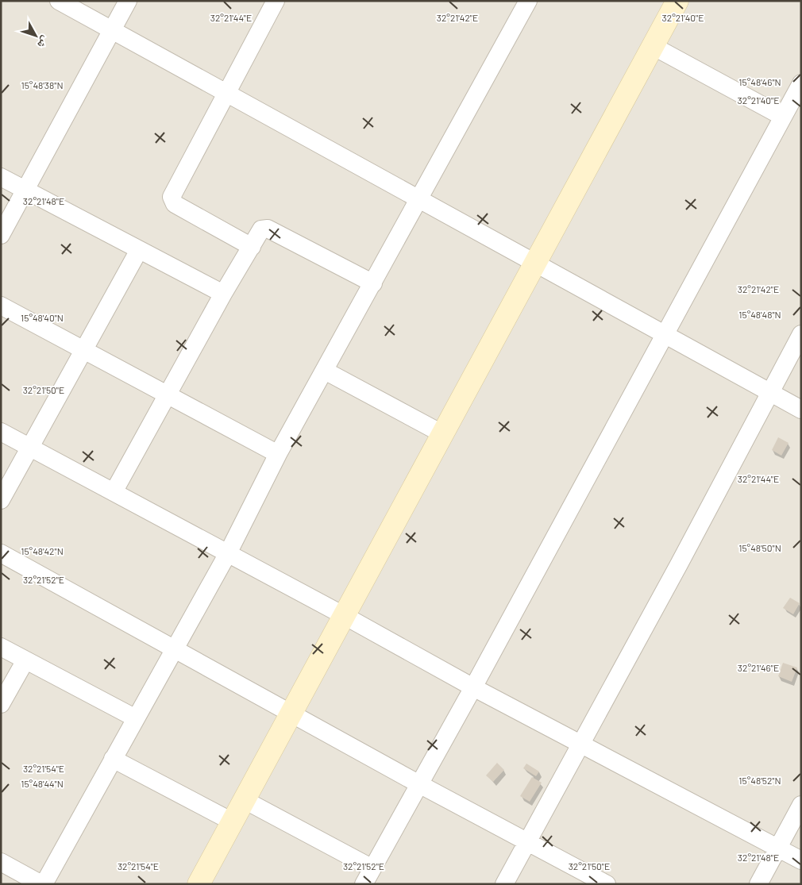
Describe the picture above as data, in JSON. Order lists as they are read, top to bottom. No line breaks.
{"north":"bottom right","coordinates":["32°21'44\"E","32°21'40\"E","32°21'42\"E","15°48'46\"N","15°48'38\"N","32°21'48\"E","15°48'48\"N","15°48'40\"N","32°21'50\"E","15°48'50\"N","15°48'42\"N","32°21'52\"E","32°21'46\"E","32°21'54\"E","15°48'52\"N","15°48'44\"N"]}
